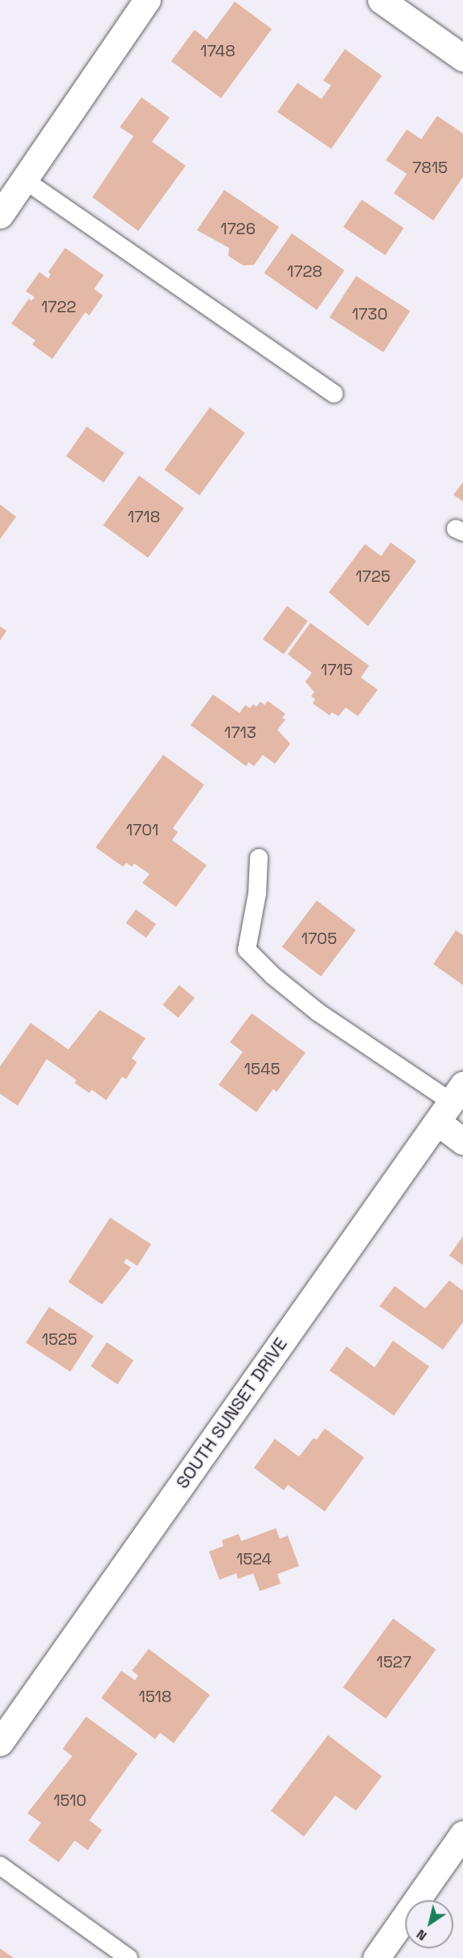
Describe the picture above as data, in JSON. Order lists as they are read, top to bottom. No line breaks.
{"streets":{"street":["SOUTH SUNSET DRIVE"]},"house_numbers":["1748","7815","1726","1728","1722","1730","1718","1725","1715","1713","1701","1705","1545","1525","1524","1527","1518","1510"],"north":"bottom left"}
